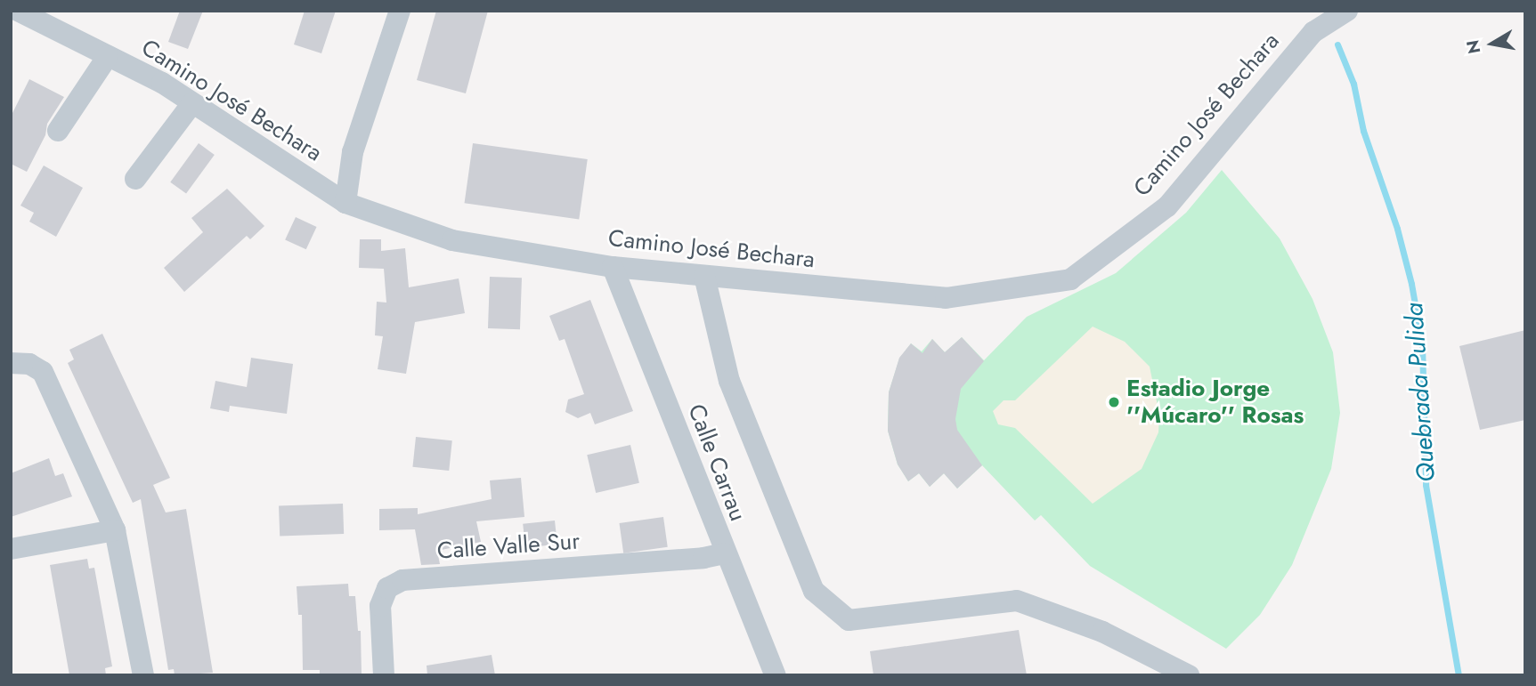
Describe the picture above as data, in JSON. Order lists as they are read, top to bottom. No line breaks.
{"streets":{"street":["Camino José Bechara","Calle Carrau","Calle Valle Sur"]},"crossings":[["Camino José Bechara","Calle Carrau"],["Calle Carrau","Calle Valle Sur"]],"water":["Quebrada Pulida"],"places":["Estadio Jorge ''Múcaro'' Rosas"],"north":"left"}
